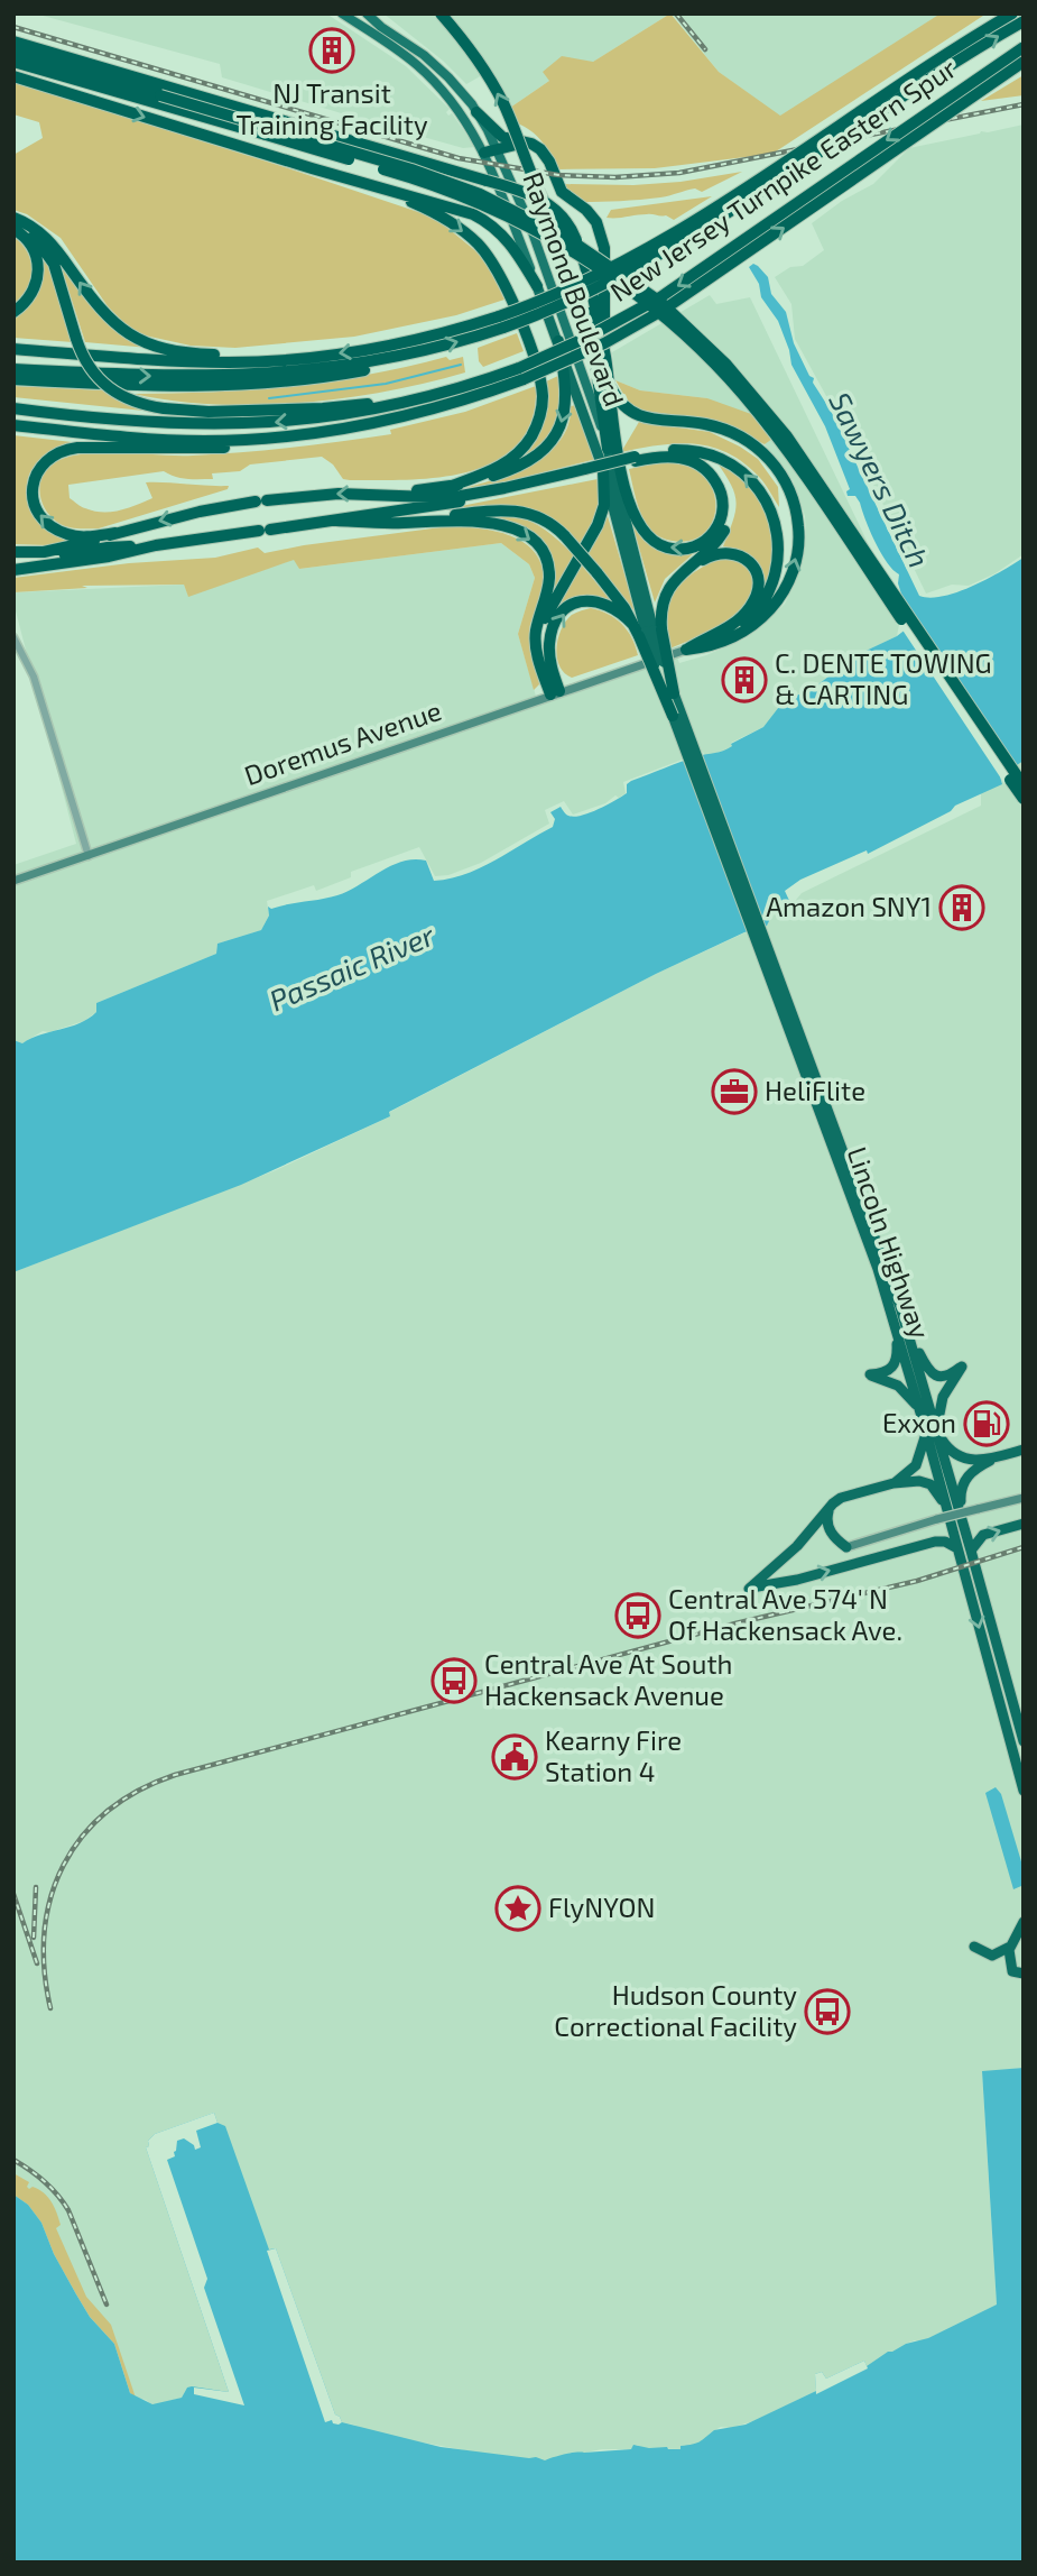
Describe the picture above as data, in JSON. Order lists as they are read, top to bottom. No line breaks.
{"streets":{"highway":["New Jersey Turnpike Eastern Spur","Raymond Boulevard","Lincoln Highway"],"main road":["Doremus Avenue"]},"water":["Sawyers Ditch","Passaic River"],"places":{"building":["NJ Transit Training Facility","C. DENTE TOWING & CARTING","Amazon SNY1"],"office":["HeliFlite"],"fuel station":["Exxon"],"bus stop":["Central Ave 574' N Of Hackensack Ave.","Central Ave At South Hackensack Avenue","Hudson County Correctional Facility"],"public building":["Kearny Fire Station 4"],"place":["FlyNYON"]}}
